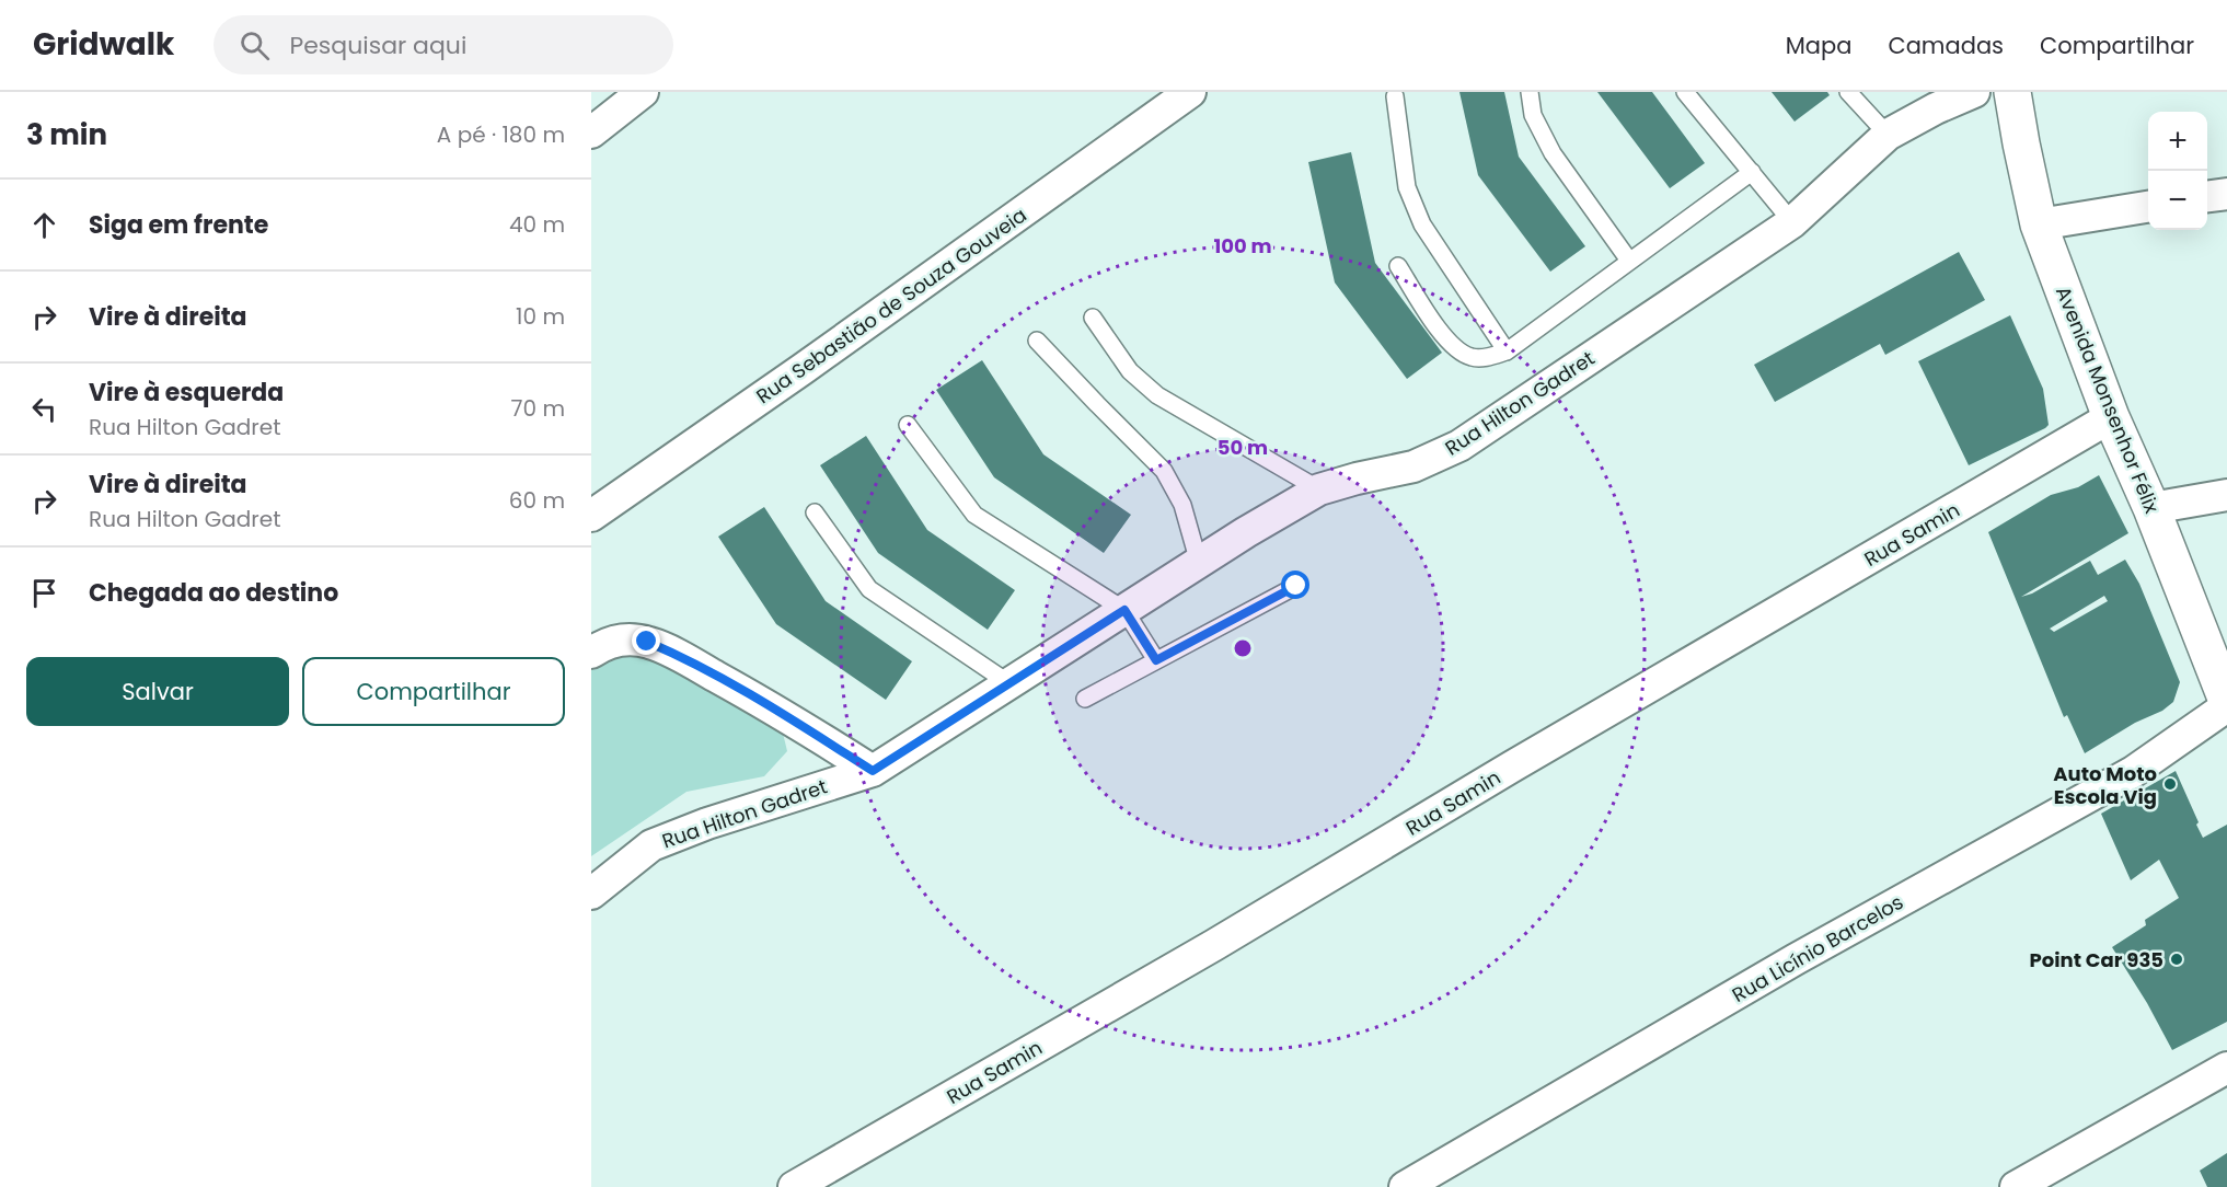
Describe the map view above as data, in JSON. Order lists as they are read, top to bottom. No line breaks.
{"streets":{"main road":["Avenida Monsenhor Félix"],"street":["Rua Sebastião de Souza Gouveia","Rua Hilton Gadret","Rua Samin","Rua Licínio Barcelos"]},"crossings":[["Avenida Monsenhor Félix","Rua Samin"],["Avenida Monsenhor Félix","Rua Licínio Barcelos"]],"places":["Auto Moto Escola Vig","Point Car 935"],"page":{"header":"Gridwalk","search":"Pesquisar aqui","nav":["Mapa","Camadas","Compartilhar"],"heading":["3 min","A pé · 180 m"],"map_buttons":["+","−"],"list":[["Siga em frente","40 m"],["Vire à direita","10 m"],["Vire à esquerda","Rua Hilton Gadret","70 m"],["Vire à direita","Rua Hilton Gadret","60 m"],"Chegada ao destino"],"buttons":["Salvar","Compartilhar"]},"rings":["100 m","50 m"]}
